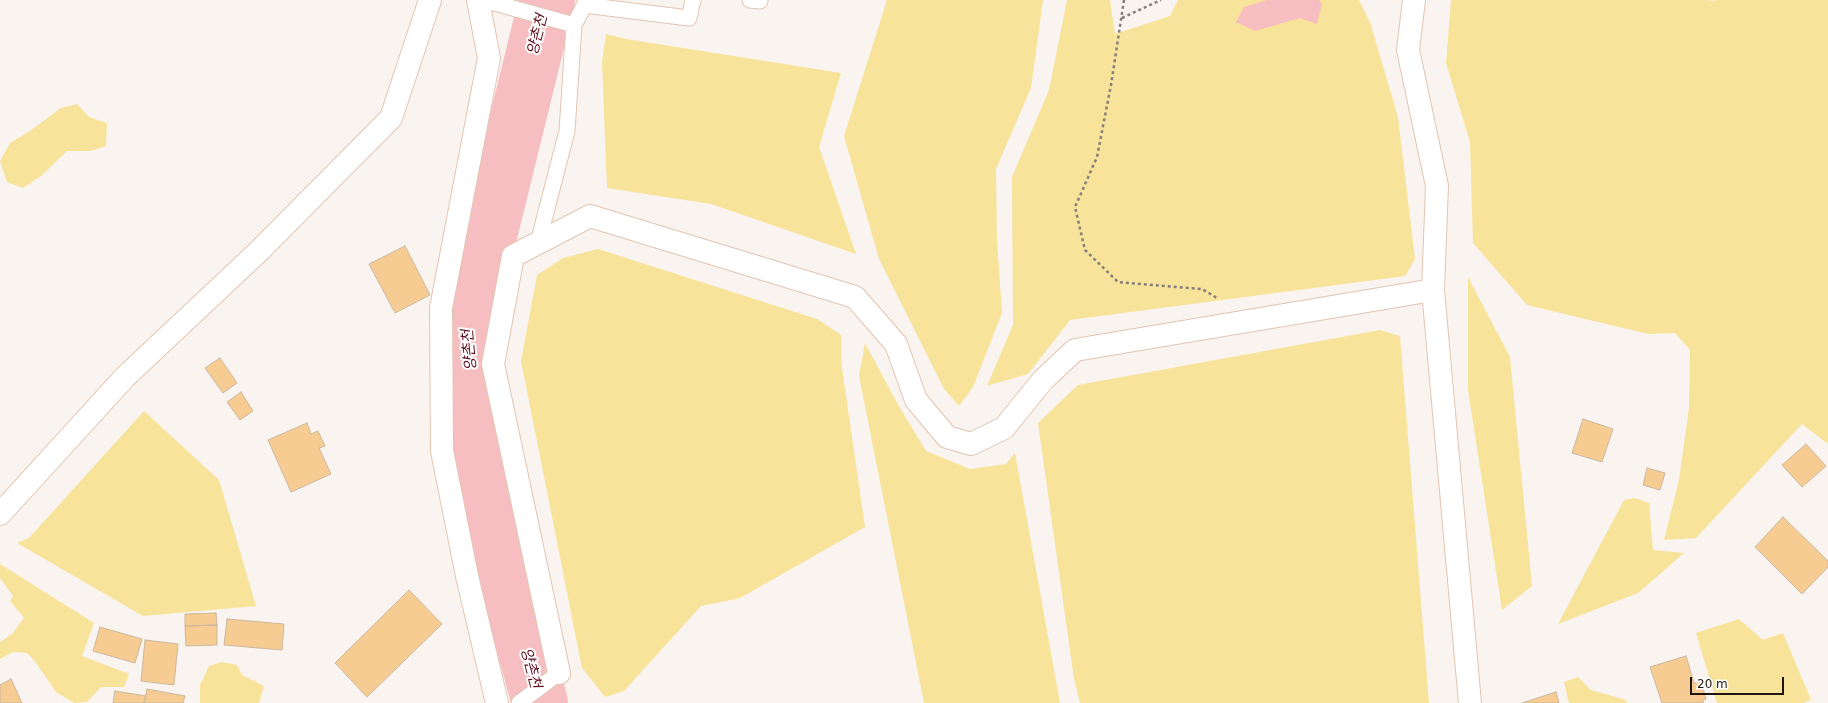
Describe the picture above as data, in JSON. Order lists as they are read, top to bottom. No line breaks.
{"water":["양촌천"],"scale_bar":"20 m"}
